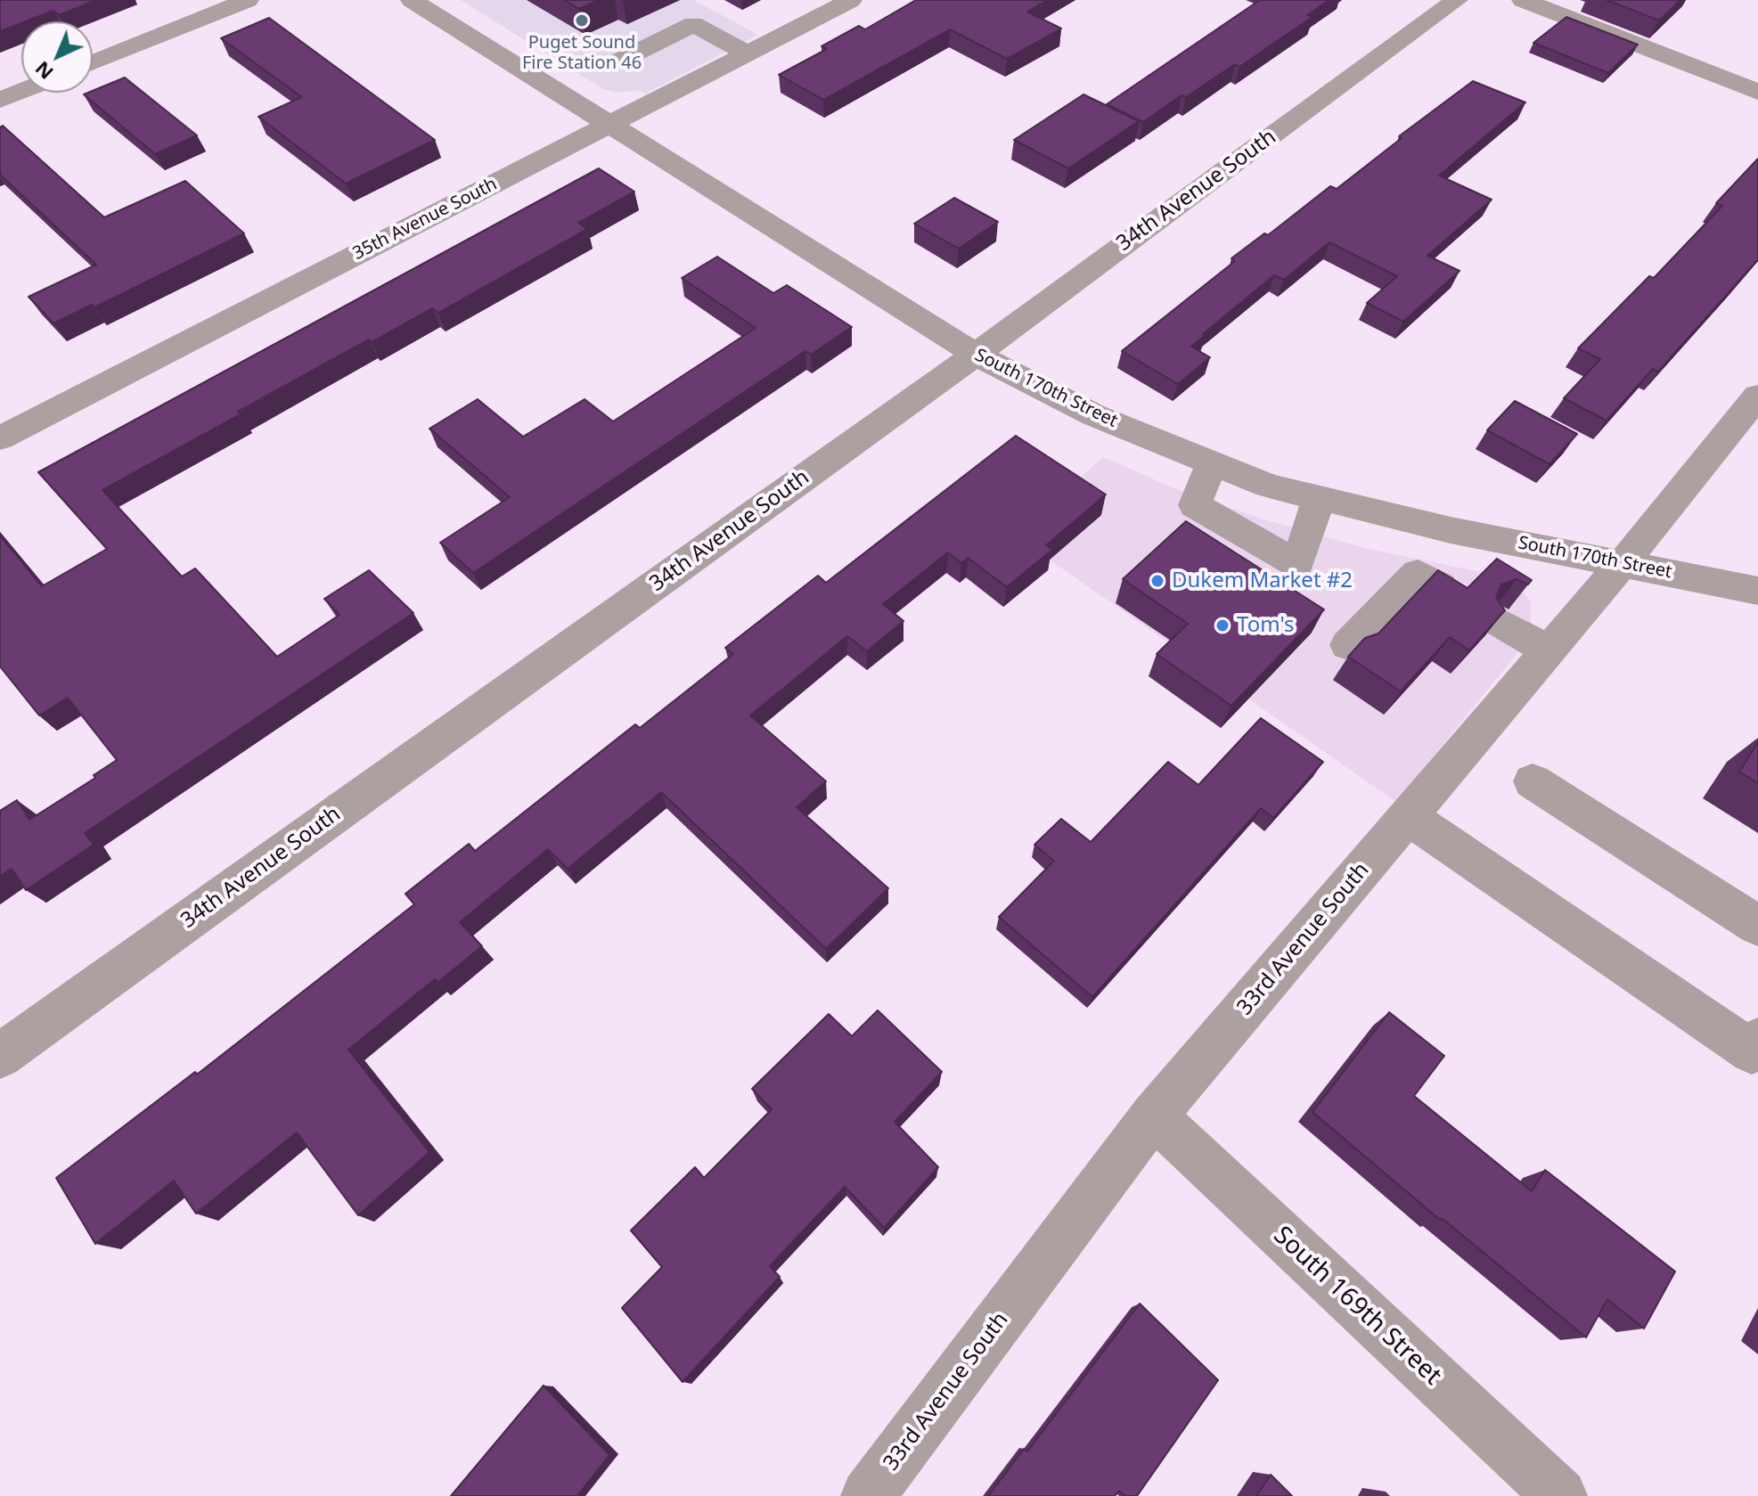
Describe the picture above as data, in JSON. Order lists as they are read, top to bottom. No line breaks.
{"streets":{"street":["34th Avenue South","35th Avenue South","South 170th Street","33rd Avenue South","South 169th Street"]},"crossings":[["34th Avenue South","South 170th Street"],["35th Avenue South","South 170th Street"],["South 170th Street","33rd Avenue South"],["33rd Avenue South","South 169th Street"]],"places":["Puget Sound Fire Station 46","Dukem Market #2","Tom's"],"north":"bottom left"}
